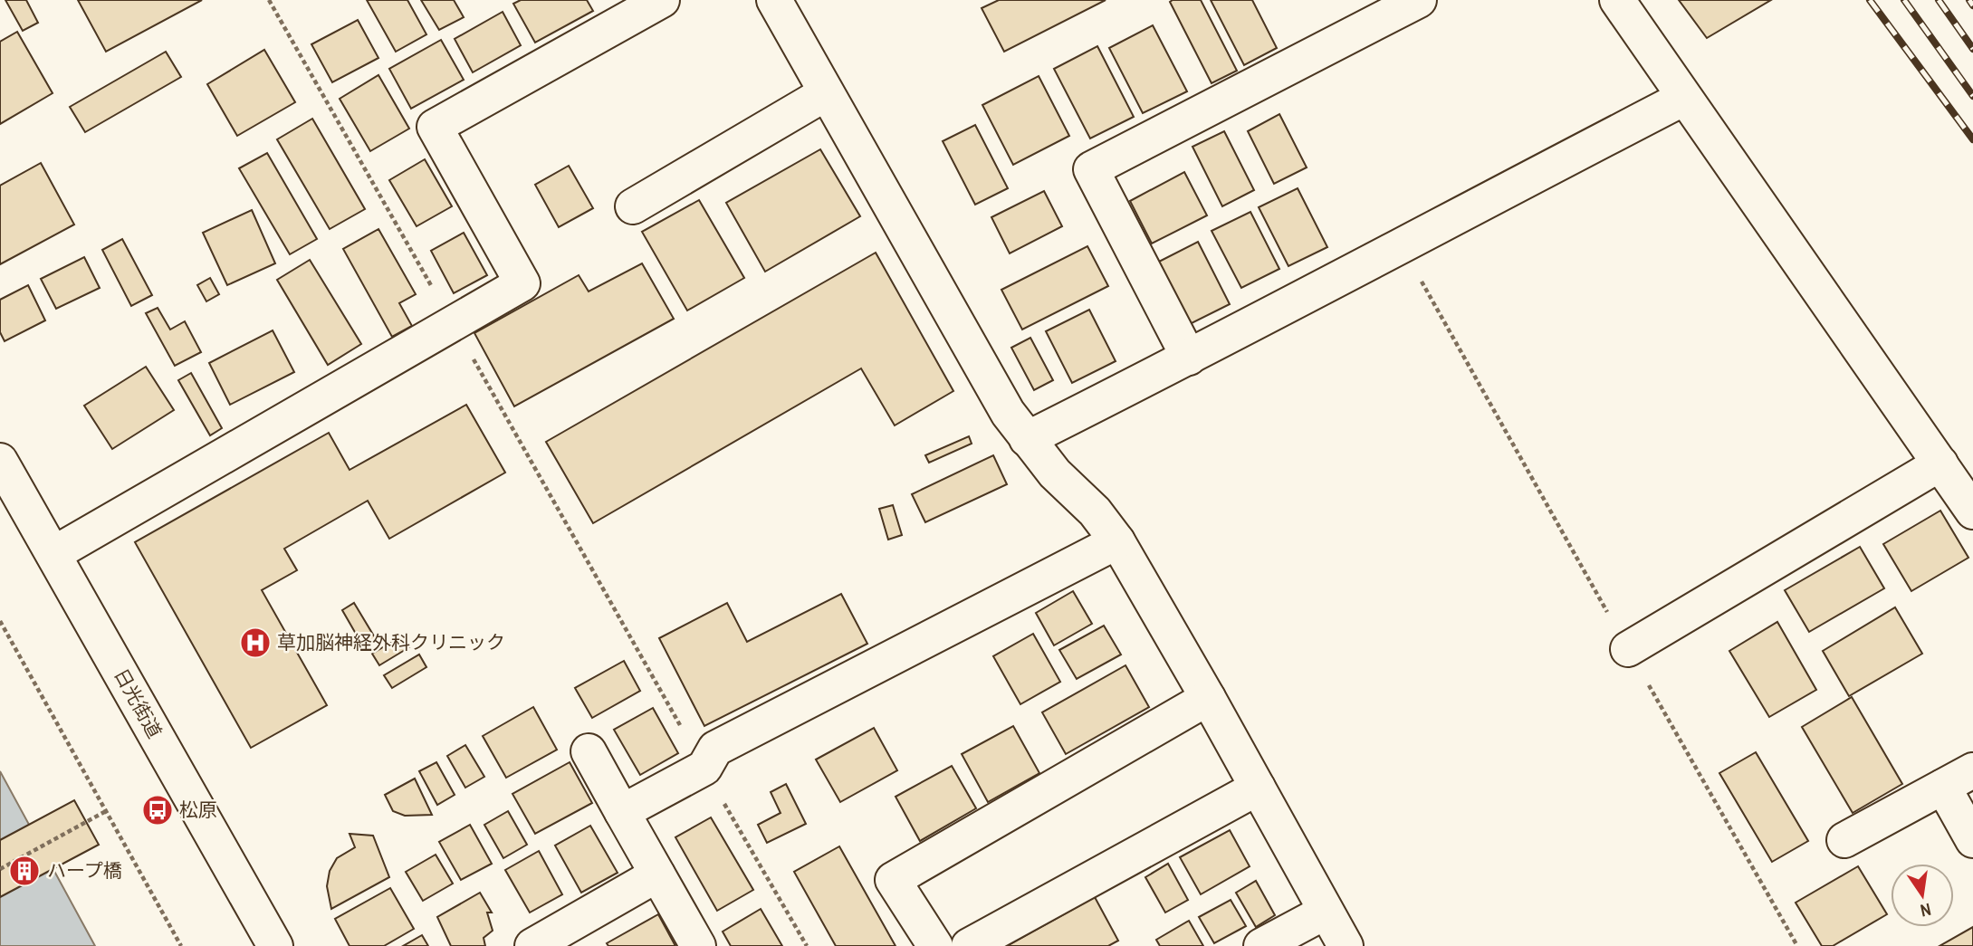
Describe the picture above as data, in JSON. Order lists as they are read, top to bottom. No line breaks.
{"streets":{"street":["日光街道"]},"places":{"hospital":["草加脳神経外科クリニック"],"bus stop":["松原"],"building":["ハープ橋"]},"north":"bottom"}
